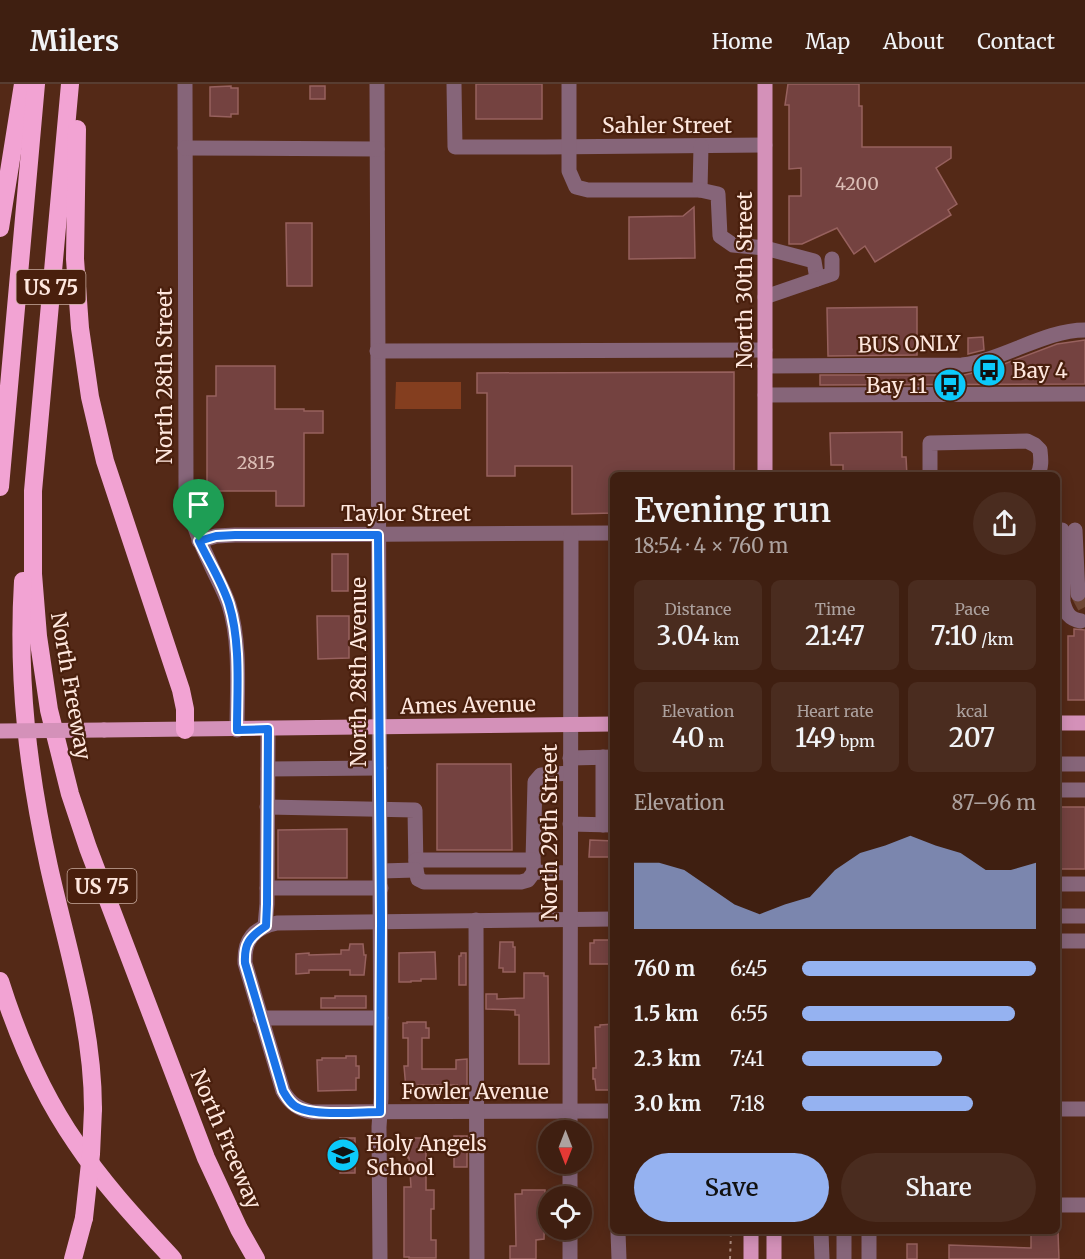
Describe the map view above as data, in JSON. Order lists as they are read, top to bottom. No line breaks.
{"streets":{"highway":["US 75","North Freeway"],"main road":["North 30th Street","Ames Avenue"],"street":["Sahler Street","BUS ONLY","North 28th Street","Taylor Street","North 28th Avenue","North 29th Street","Fowler Avenue"]},"crossings":[["Sahler Street","North 30th Street"],["North 30th Street","BUS ONLY"],["North 28th Street","Taylor Street"],["North 28th Street","Ames Avenue"],["Taylor Street","North 28th Avenue"],["Taylor Street","North 29th Street"],["North 28th Avenue","Ames Avenue"],["North 28th Avenue","Fowler Avenue"],["Ames Avenue","North 29th Street"],["North 29th Street","Fowler Avenue"]],"places":{"bus stop":["Bay 4","Bay 11"],"school or university":["Holy Angels School"]},"house_numbers":["4200","2815"],"north":"bottom","page":{"header":"Milers","nav":["Home","Map","About","Contact"],"heading":["Evening run","18:54 · 4 × 760 m"],"stats":[["Distance","3.04 km"],["Time","21:47"],["Pace","7:10 /km"],["Elevation","40 m"],["Heart rate","149 bpm"],["kcal","207"]],"chart":["Elevation","87–96 m"],"list":[{"name":"760 m","note":"6:45"},{"name":"1.5 km","note":"6:55"},{"name":"2.3 km","note":"7:41"},{"name":"3.0 km","note":"7:18"}],"buttons":["Save","Share"]}}
